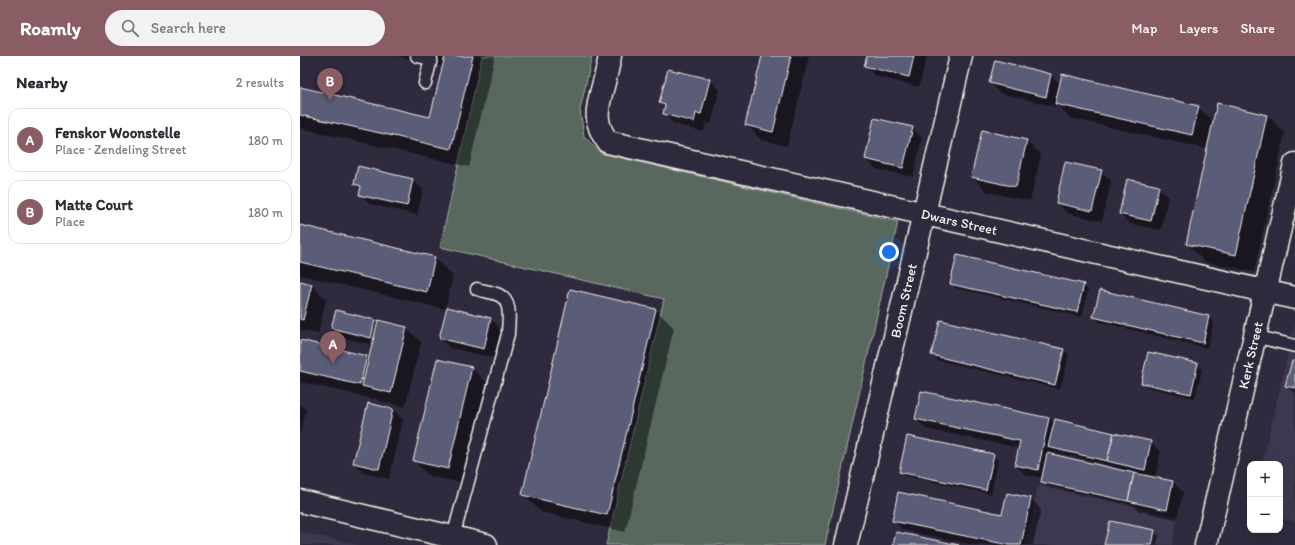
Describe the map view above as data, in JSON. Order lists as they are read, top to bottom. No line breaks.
{"streets":{"street":["Dwars Street","Boom Street","Kerk Street"]},"crossings":[["Dwars Street","Boom Street"],["Dwars Street","Kerk Street"]],"page":{"header":"Roamly","search":"Search here","nav":["Map","Layers","Share"],"heading":["Nearby","2 results"],"pins":["B","A"],"list":[{"mark":"A","name":"Fenskor Woonstelle","note":"Place · Zendeling Street","value":"180 m"},{"mark":"B","name":"Matte Court","note":"Place","value":"180 m"}],"map_buttons":["+","−"]}}
